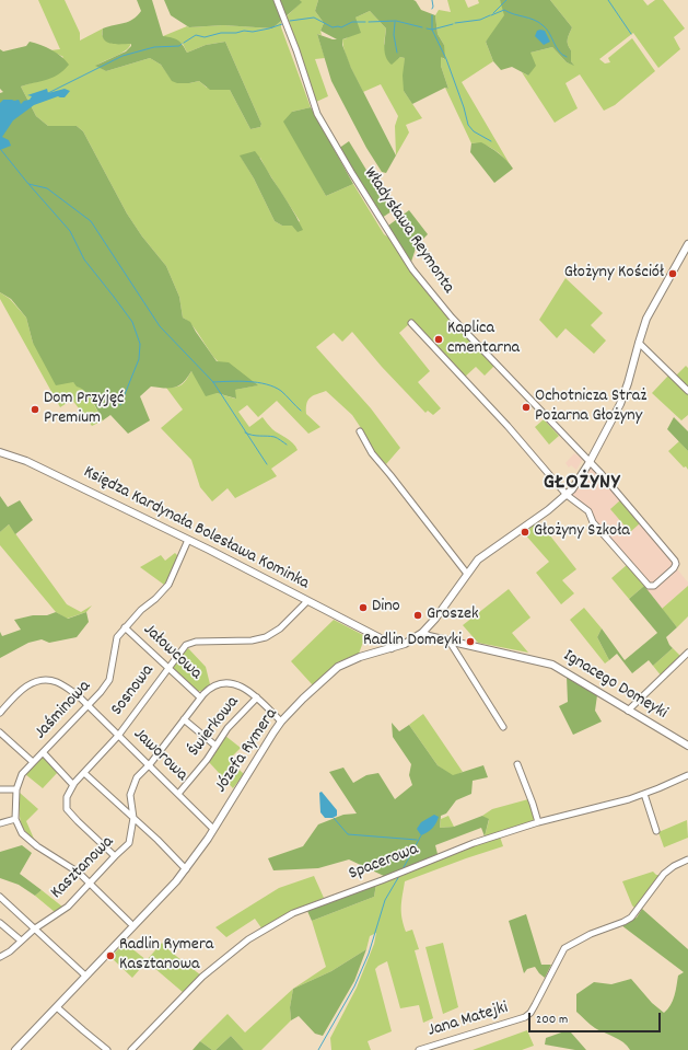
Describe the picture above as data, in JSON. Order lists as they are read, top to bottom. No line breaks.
{"streets":{"street":["Władysława Reymonta","Księdza Kardynała Bolesława Kominka","Jałowcowa","Ignacego Domeyki","Sosnowa","Jaśminowa","Świerkowa","Józefa Rymera","Jaworowa","Spacerowa","Kasztanowa","Jana Matejki"]},"crossings":[["Władysława Reymonta","Józefa Rymera"],["Księdza Kardynała Bolesława Kominka","Sosnowa"],["Księdza Kardynała Bolesława Kominka","Jaśminowa"],["Księdza Kardynała Bolesława Kominka","Józefa Rymera"],["Jałowcowa","Sosnowa"],["Jałowcowa","Jaśminowa"],["Jałowcowa","Kasztanowa"],["Ignacego Domeyki","Józefa Rymera"],["Sosnowa","Jaworowa"],["Sosnowa","Kasztanowa"],["Jaśminowa","Jaworowa"],["Świerkowa","Jaworowa"],["Świerkowa","Kasztanowa"],["Józefa Rymera","Jaworowa"],["Józefa Rymera","Kasztanowa"],["Jaworowa","Kasztanowa"]],"districts":["GŁOŻYNY"],"places":["Głożyny Kościół","Kaplica cmentarna","Ochotnicza Straż Pożarna Głożyny","Dom Przyjęć Premium","Głożyny Szkoła","Dino","Groszek","Radlin Domeyki","Radlin Rymera Kasztanowa"],"scale_bar":"200 m"}
